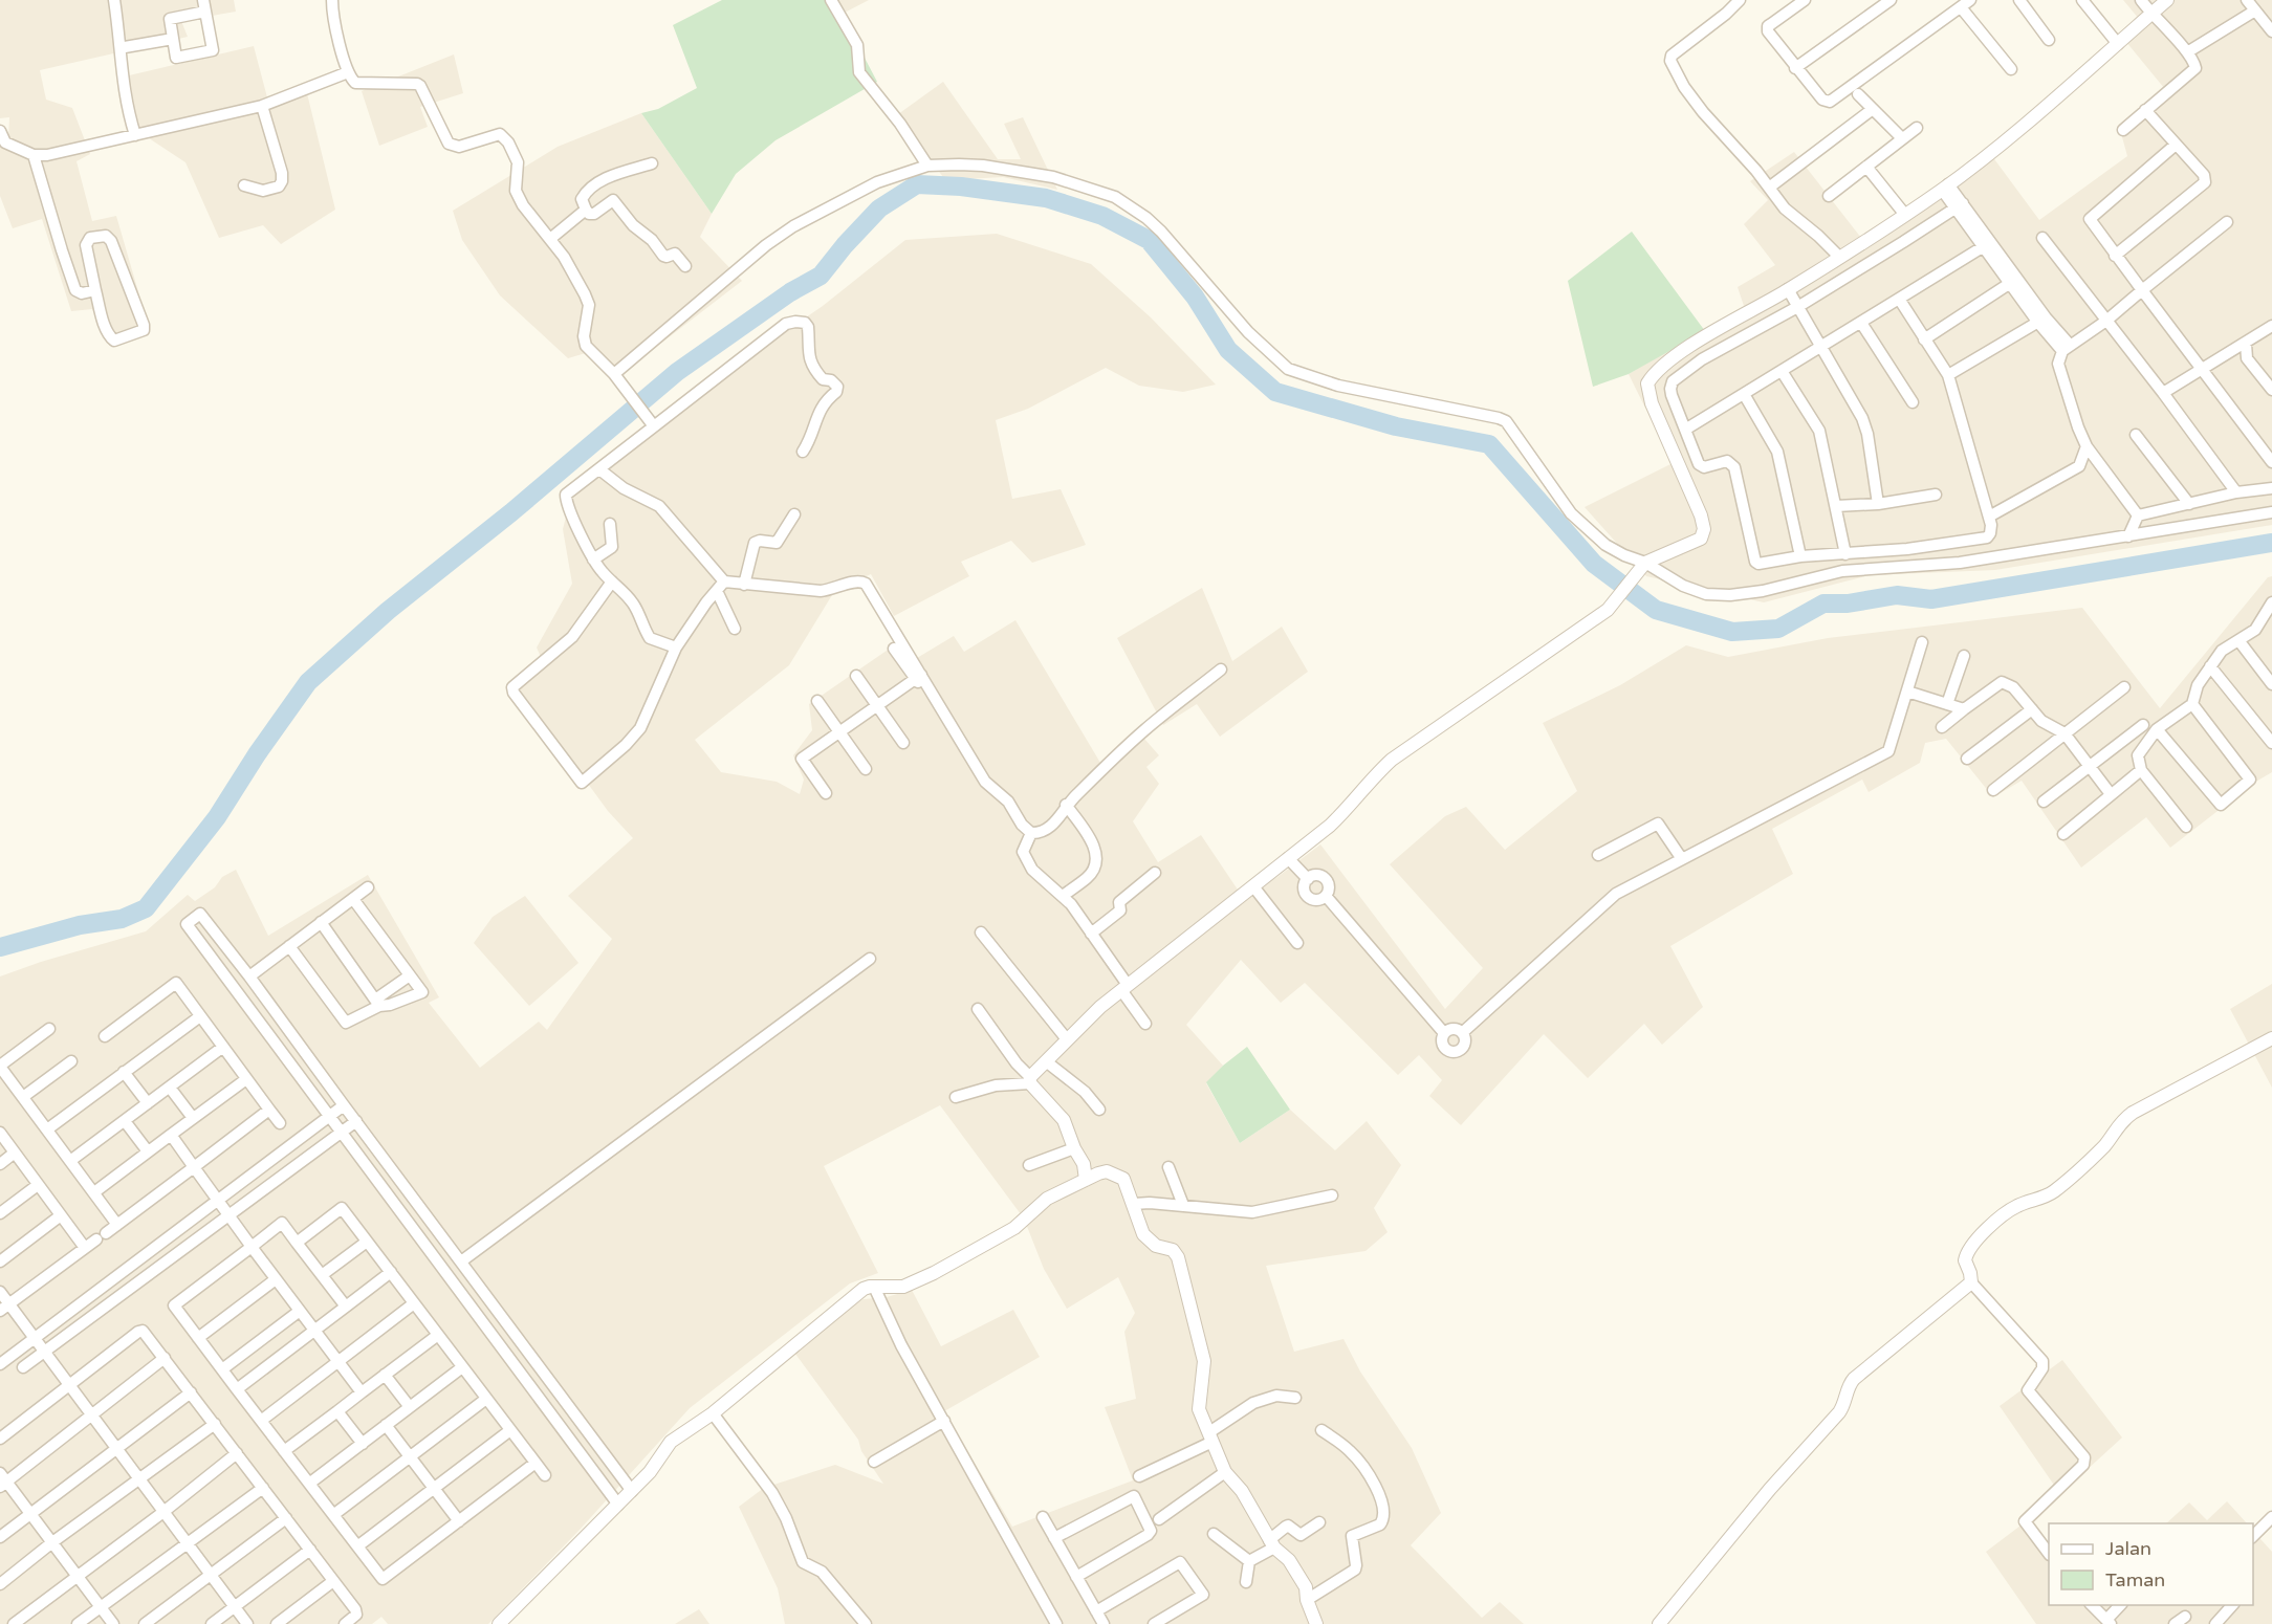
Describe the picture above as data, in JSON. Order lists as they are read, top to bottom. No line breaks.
{"legend":["Jalan","Taman"]}
